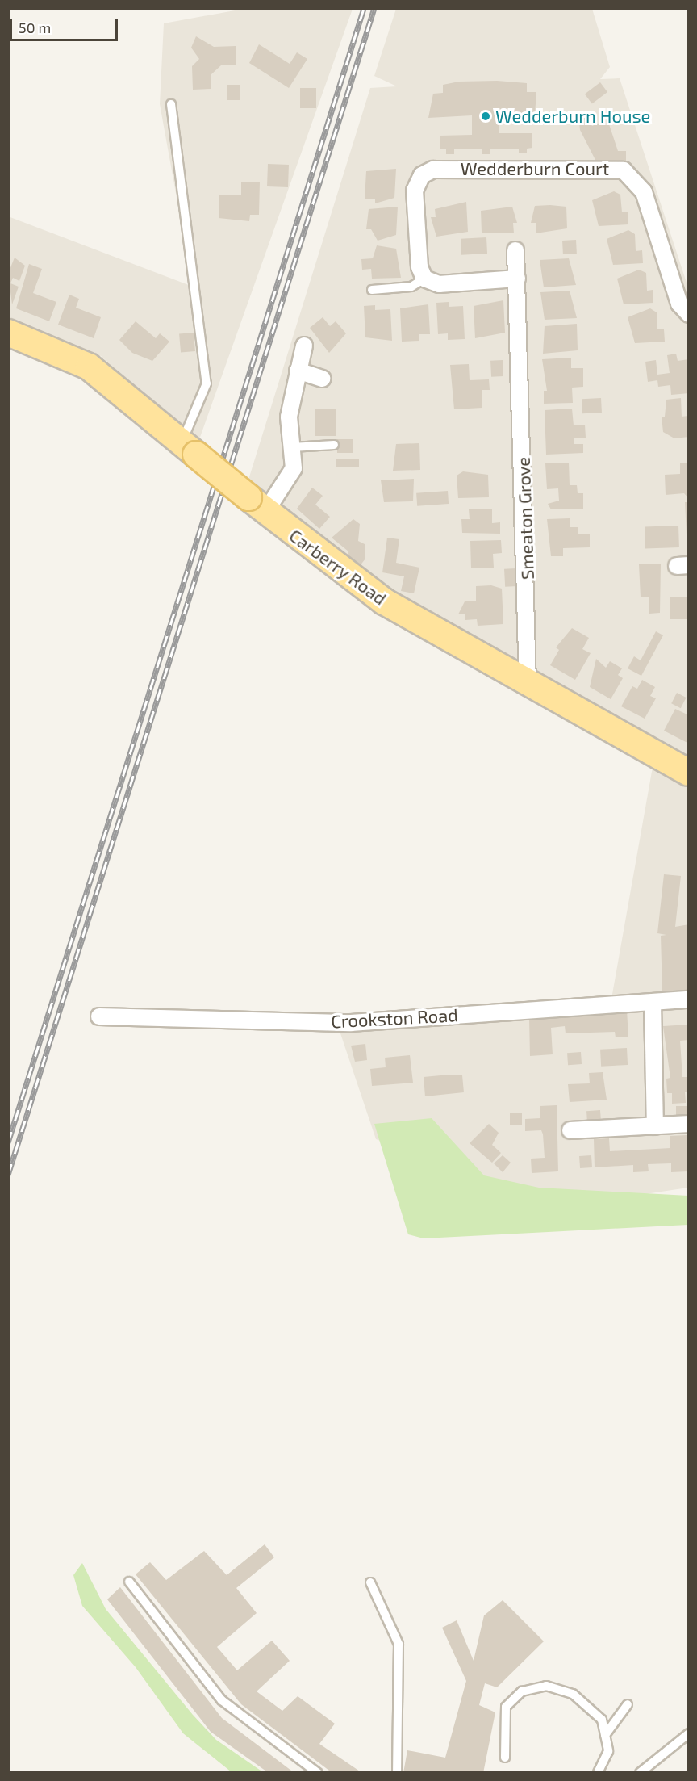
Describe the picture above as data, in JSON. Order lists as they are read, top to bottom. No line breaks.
{"streets":{"main road":["Carberry Road"],"street":["Wedderburn Court","Smeaton Grove","Crookston Road"]},"crossings":[["Smeaton Grove","Carberry Road"]],"places":["Wedderburn House"],"scale_bar":"50 m"}
